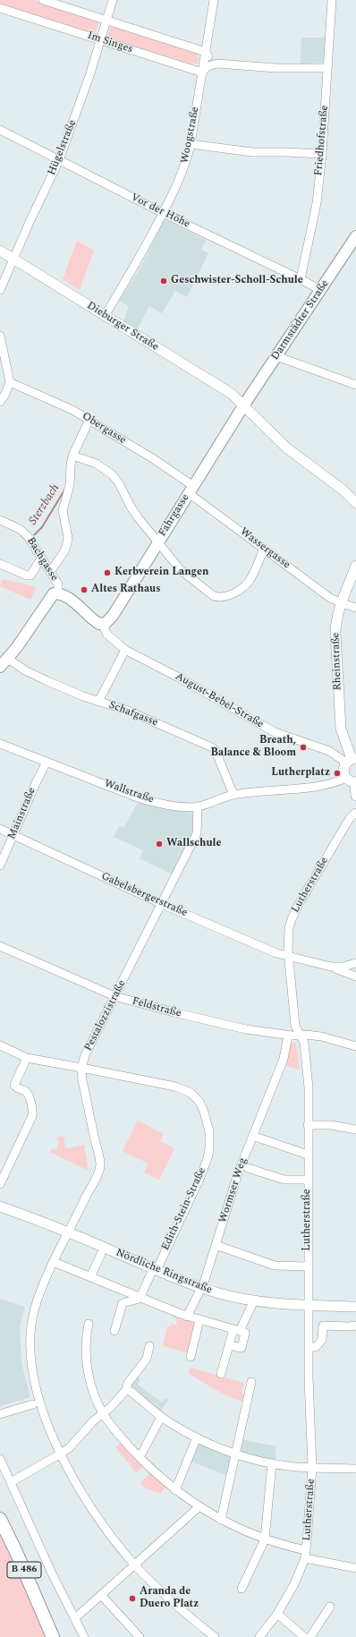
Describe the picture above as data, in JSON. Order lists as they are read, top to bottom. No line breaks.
{"streets":{"main road":["Darmstädter Straße","Fahrgasse","B 486"],"street":["Im Singes","Woogstraße","Friedhofstraße","Hügelstraße","Vor der Höhe","Dieburger Straße","Obergasse","Wassergasse","Bachgasse","Rheinstraße","August-Bebel-Straße","Schafgasse","Wallstraße","Mainstraße","Lutherstraße","Gabelsbergerstraße","Feldstraße","Pestalozzistraße","Wormser Weg","Edith-Stein-Straße","Nördliche Ringstraße"]},"crossings":[["Im Singes","Woogstraße"],["Im Singes","Hügelstraße"],["Woogstraße","Vor der Höhe"],["Woogstraße","Dieburger Straße"],["Friedhofstraße","Vor der Höhe"],["Hügelstraße","Vor der Höhe"],["Hügelstraße","Dieburger Straße"],["Vor der Höhe","Darmstädter Straße"],["Darmstädter Straße","Dieburger Straße"],["Darmstädter Straße","Fahrgasse"],["Dieburger Straße","Fahrgasse"],["Obergasse","Fahrgasse"],["Obergasse","Wassergasse"],["Fahrgasse","Wassergasse"],["Fahrgasse","August-Bebel-Straße"],["Wassergasse","Rheinstraße"],["Rheinstraße","August-Bebel-Straße"],["Schafgasse","Wallstraße"],["Wallstraße","Mainstraße"],["Wallstraße","Pestalozzistraße"],["Mainstraße","Gabelsbergerstraße"],["Lutherstraße","Gabelsbergerstraße"],["Lutherstraße","Feldstraße"],["Lutherstraße","Nördliche Ringstraße"],["Gabelsbergerstraße","Pestalozzistraße"],["Feldstraße","Pestalozzistraße"],["Feldstraße","Wormser Weg"],["Pestalozzistraße","Edith-Stein-Straße"],["Pestalozzistraße","Nördliche Ringstraße"],["Wormser Weg","Nördliche Ringstraße"],["Edith-Stein-Straße","Nördliche Ringstraße"]],"water":["Sterzbach"],"places":["Geschwister-Scholl-Schule","Kerbverein Langen","Altes Rathaus","Breath, Balance & Bloom","Lutherplatz","Wallschule","Aranda de Duero Platz"]}
